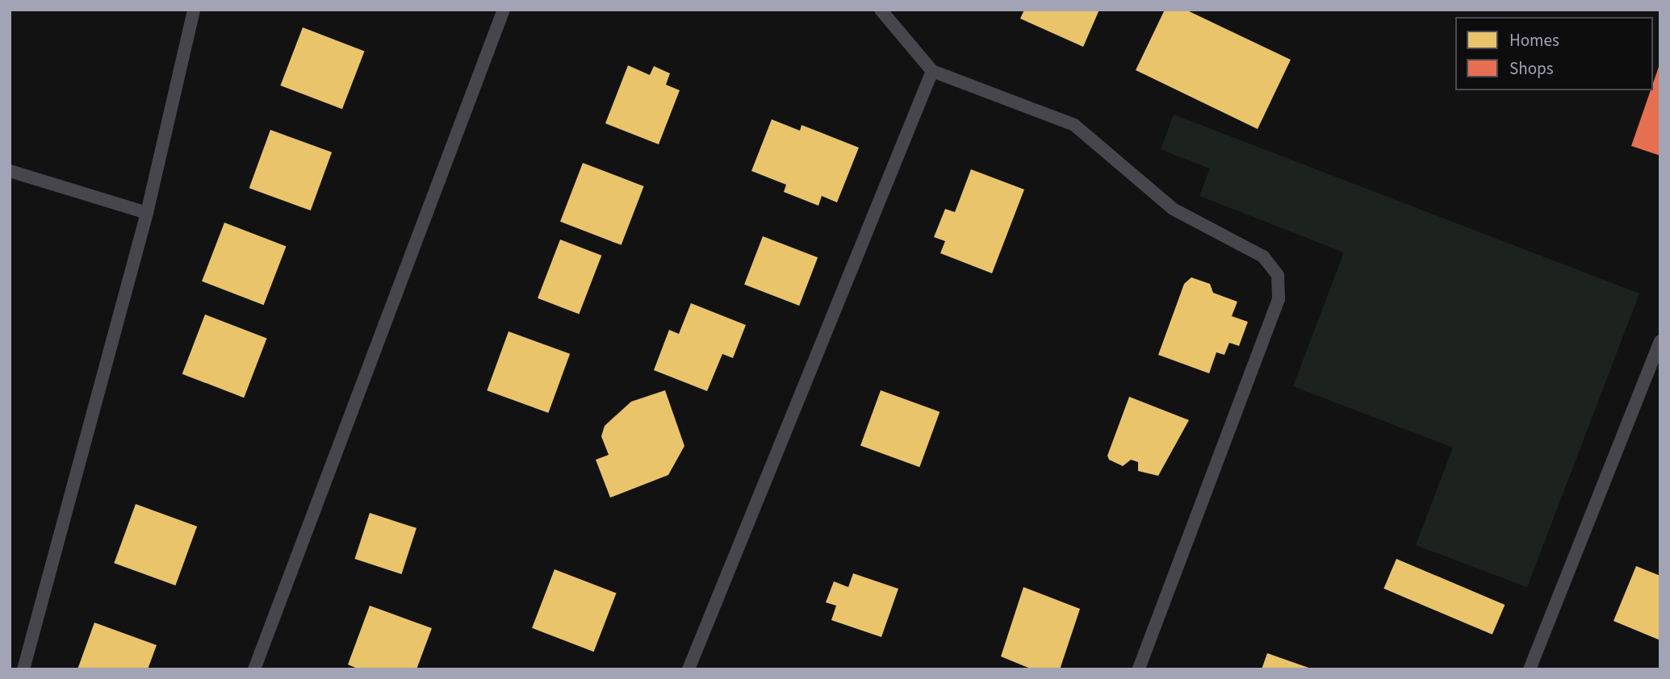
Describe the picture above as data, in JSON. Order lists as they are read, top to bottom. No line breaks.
{"legend":["Homes","Shops"]}
